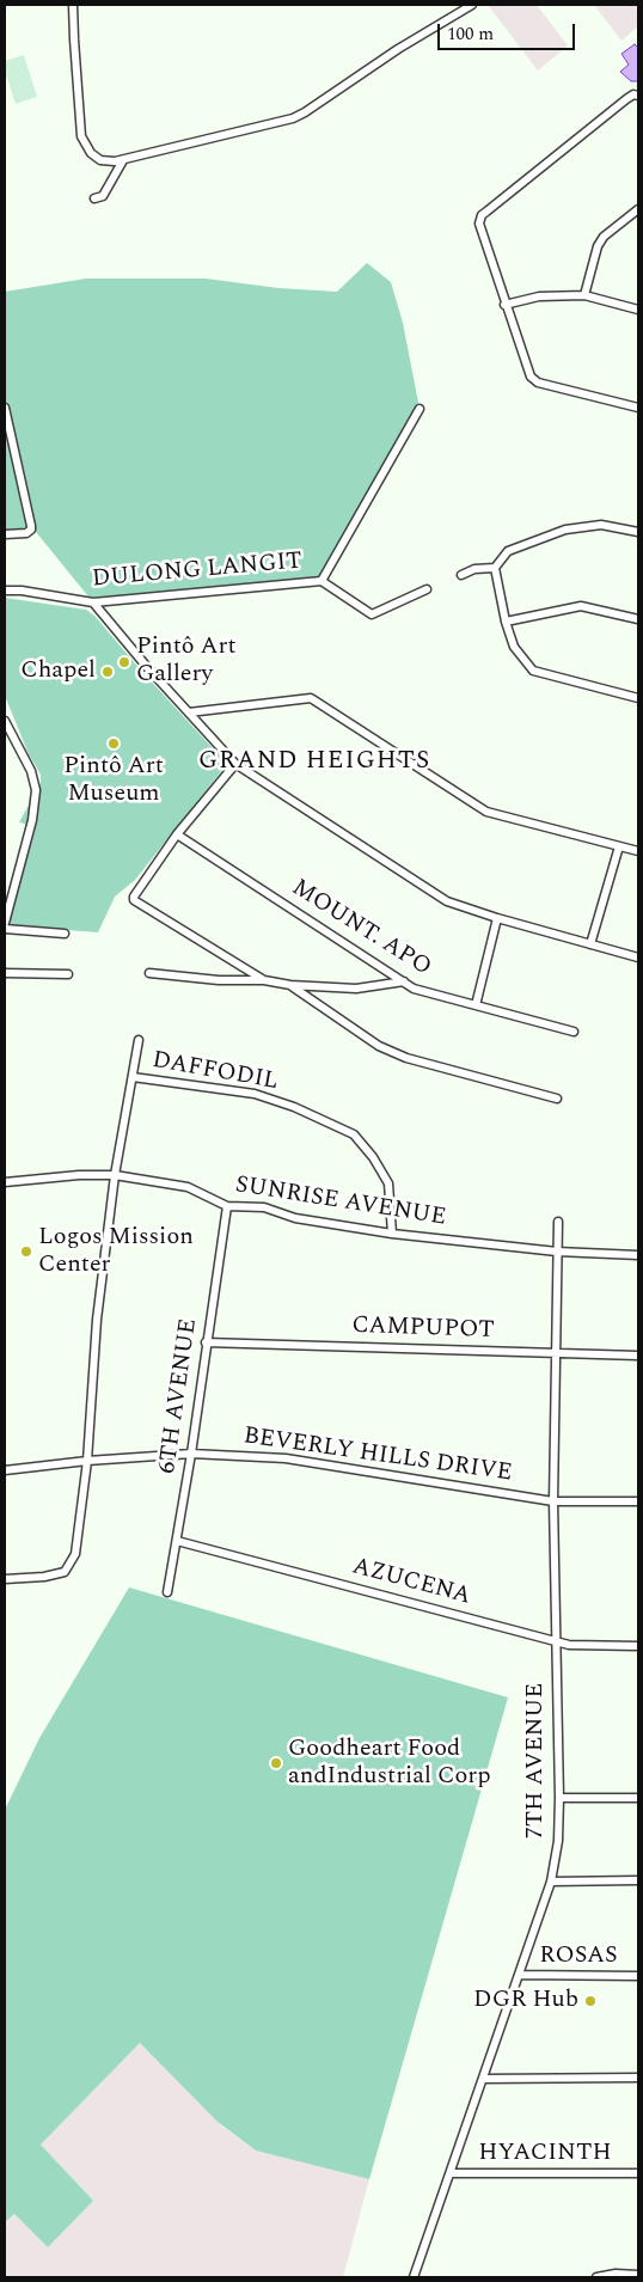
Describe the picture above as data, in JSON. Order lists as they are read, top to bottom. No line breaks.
{"streets":{"street":["DULONG LANGIT","MOUNT. APO","DAFFODIL","SUNRISE AVENUE","CAMPUPOT","6TH AVENUE","BEVERLY HILLS DRIVE","AZUCENA","7TH AVENUE","ROSAS","HYACINTH"]},"crossings":[["DAFFODIL","SUNRISE AVENUE"],["SUNRISE AVENUE","6TH AVENUE"],["SUNRISE AVENUE","7TH AVENUE"],["CAMPUPOT","6TH AVENUE"],["CAMPUPOT","7TH AVENUE"],["6TH AVENUE","BEVERLY HILLS DRIVE"],["6TH AVENUE","AZUCENA"],["BEVERLY HILLS DRIVE","7TH AVENUE"],["AZUCENA","7TH AVENUE"],["7TH AVENUE","ROSAS"],["7TH AVENUE","HYACINTH"]],"districts":["GRAND HEIGHTS"],"places":["Pintô Art Gallery","Chapel","Pintô Art Museum","Logos Mission Center","Goodheart Food andIndustrial Corp","DGR Hub"],"scale_bar":"100 m"}
